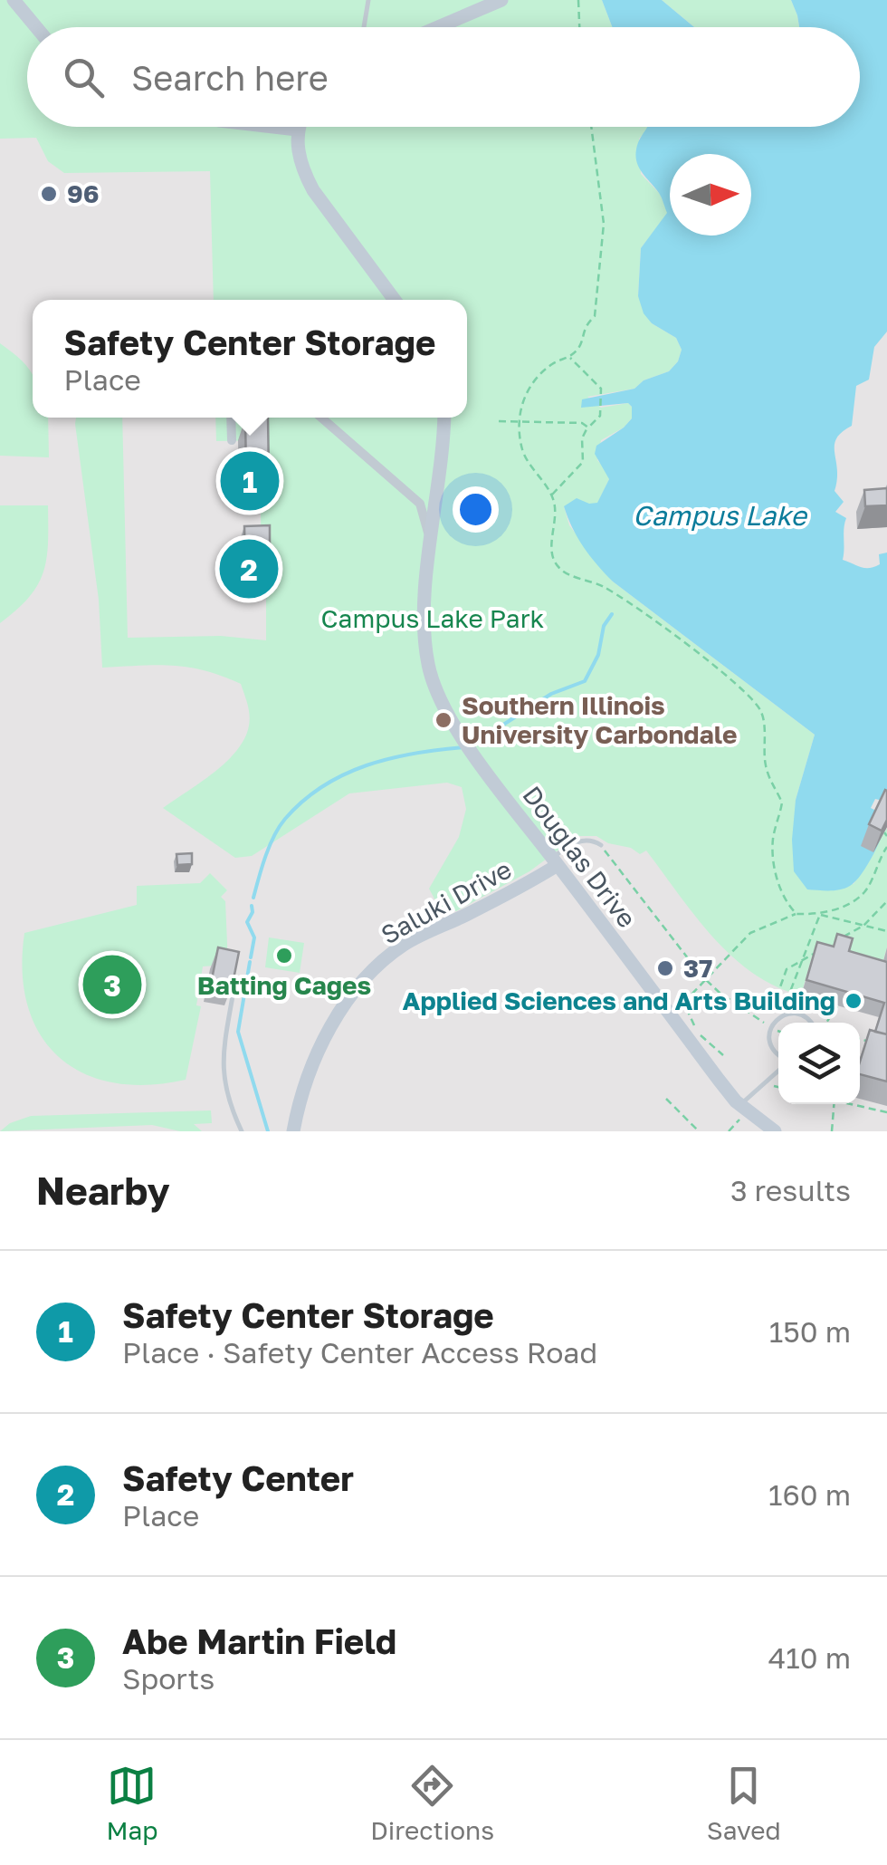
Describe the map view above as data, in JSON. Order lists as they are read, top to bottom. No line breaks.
{"streets":{"street":["Douglas Drive","Saluki Drive"]},"crossings":[["Douglas Drive","Saluki Drive"]],"water":["Campus Lake"],"parks":["Campus Lake Park"],"places":["96","Southern Illinois University Carbondale","Batting Cages","37","Applied Sciences and Arts Building"],"north":"right","page":{"search":"Search here","popup":["Safety Center Storage","Place"],"pins":["1","2","3"],"heading":["Nearby","3 results"],"list":[{"mark":"1","name":"Safety Center Storage","note":"Place · Safety Center Access Road","value":"150 m"},{"mark":"2","name":"Safety Center","note":"Place","value":"160 m"},{"mark":"3","name":"Abe Martin Field","note":"Sports","value":"410 m"}],"nav":["Map","Directions","Saved"]}}
